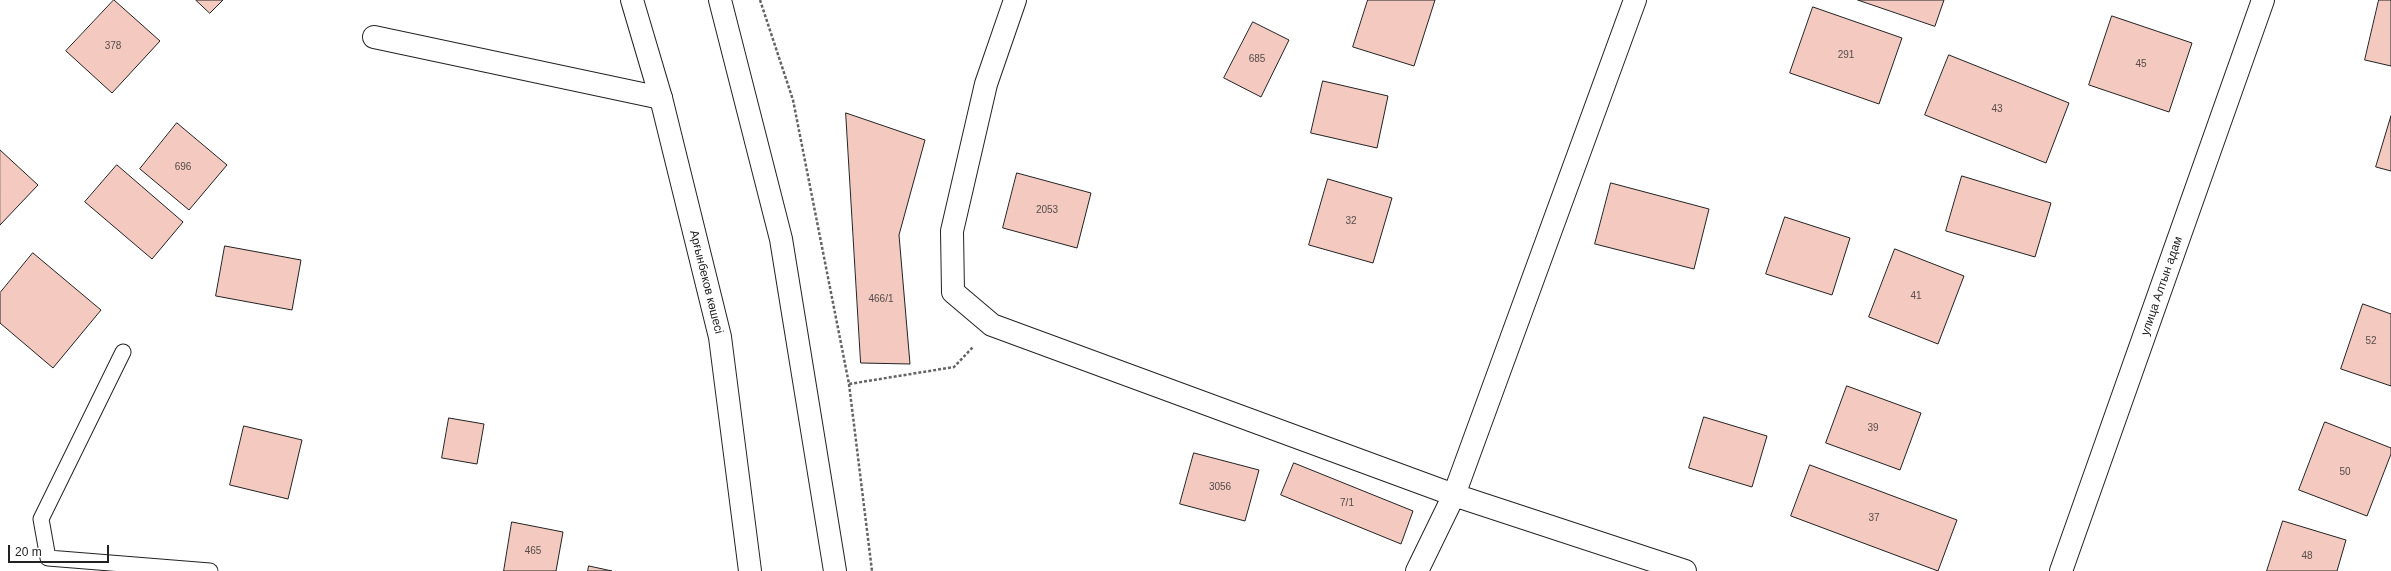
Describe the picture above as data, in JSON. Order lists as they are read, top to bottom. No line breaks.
{"streets":{"street":["Арғынбеков көшесі","улица Алтын адам"]},"house_numbers":["378","291","685","45","43","696","2053","32","41","466/1","52","39","50","3056","7/1","37","465","48"],"scale_bar":"20 m"}
